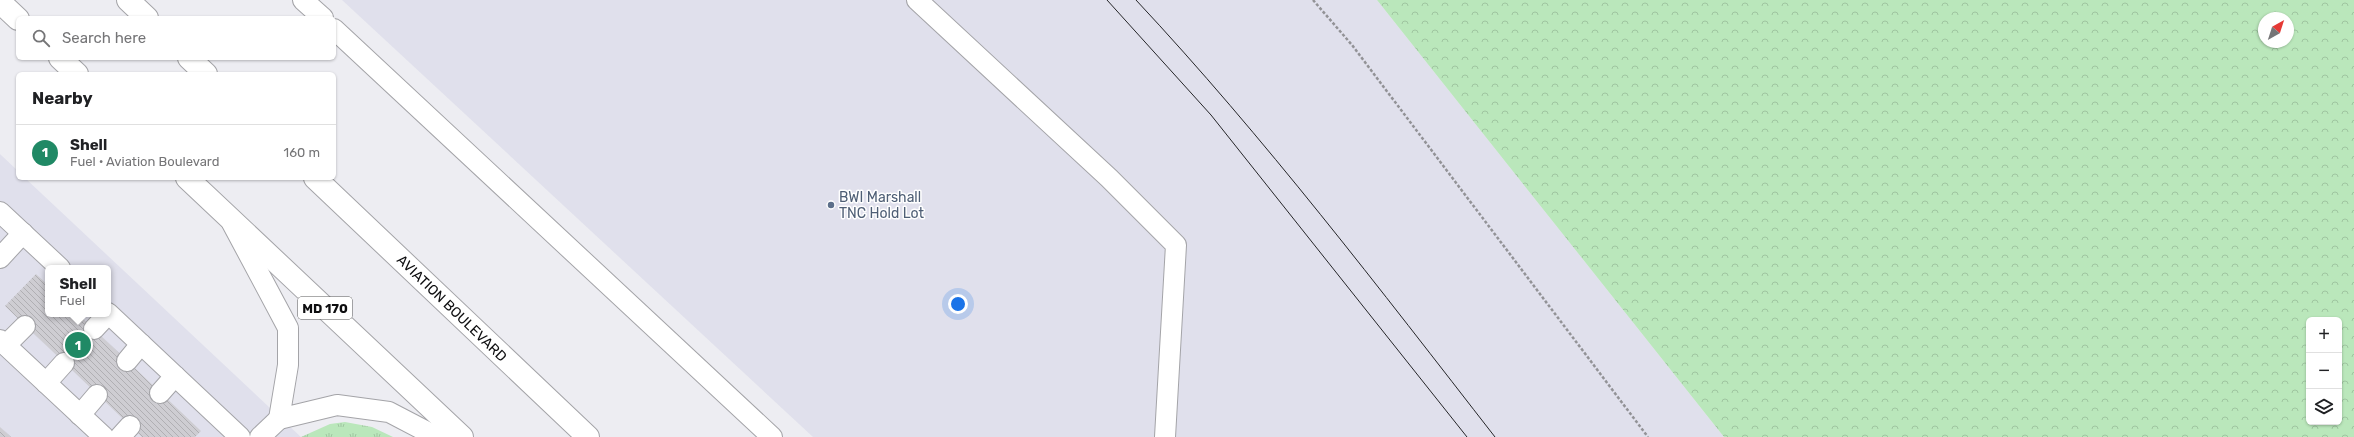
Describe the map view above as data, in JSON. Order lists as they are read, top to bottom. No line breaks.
{"streets":{"main road":["MD 170","AVIATION BOULEVARD"]},"places":["BWI Marshall TNC Hold Lot"],"north":"top right","page":{"search":"Search here","heading":"Nearby","list":[{"mark":"1","name":"Shell","note":"Fuel · Aviation Boulevard","value":"160 m"}],"popup":["Shell","Fuel"],"map_buttons":["+","−"],"pins":"1"}}
